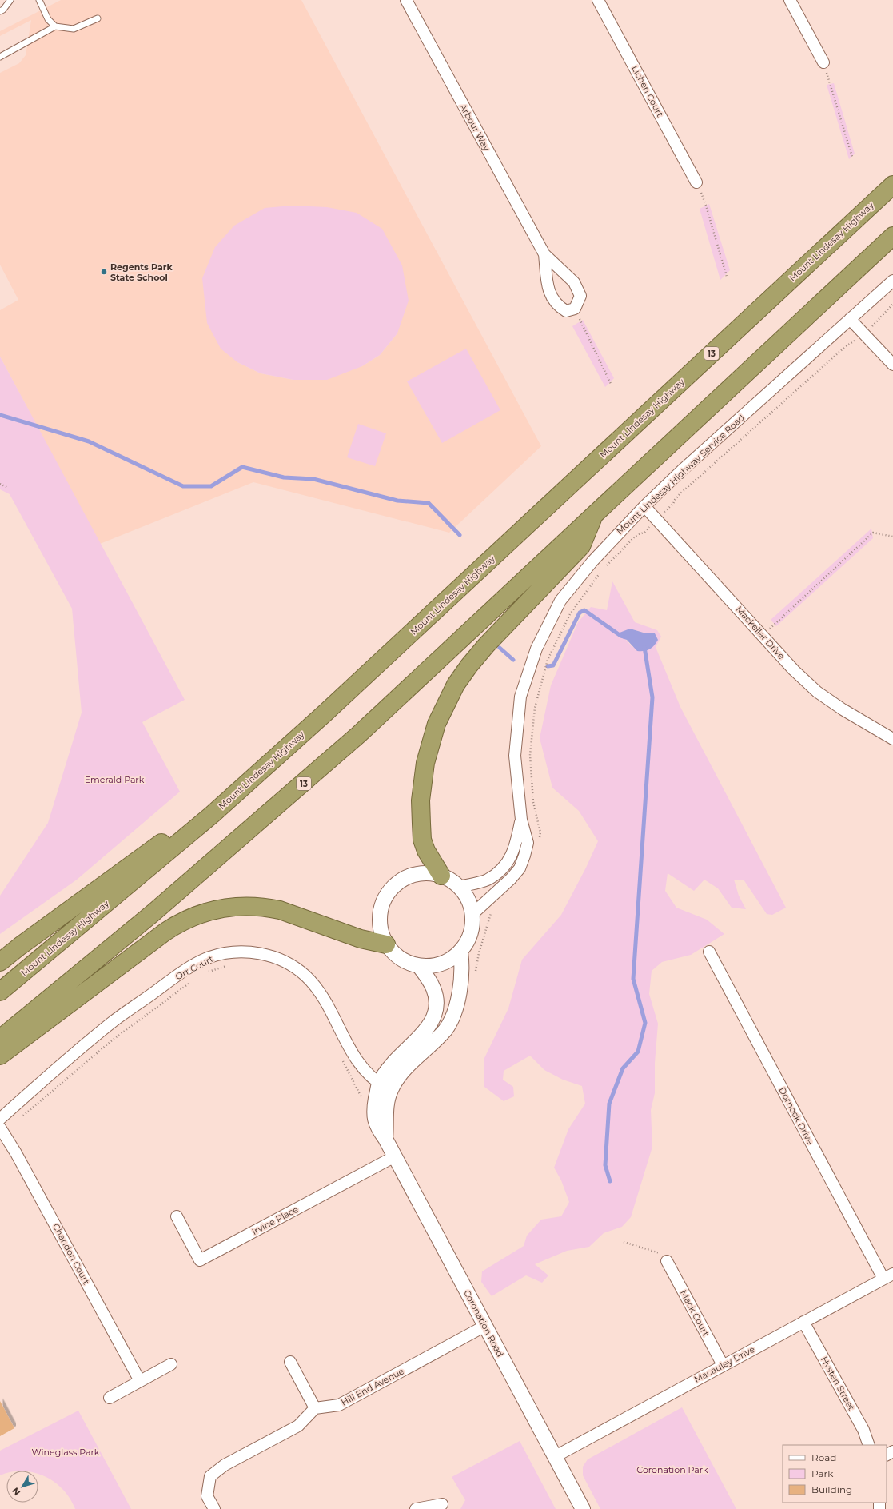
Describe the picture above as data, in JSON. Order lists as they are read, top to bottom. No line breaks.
{"streets":{"highway":["Mount Lindesay Highway","13"],"street":["Lichen Court","Arbour Way","Mount Lindesay Highway Service Road","Mackellar Drive","Orr Court","Dornock Drive","Irvine Place","Chandon Court","Mack Court","Coronation Road","Macauley Drive","Hysten Street","Hill End Avenue"]},"crossings":[["Mount Lindesay Highway Service Road","Mackellar Drive"],["Mount Lindesay Highway Service Road","Coronation Road"],["Orr Court","Coronation Road"],["Dornock Drive","Macauley Drive"],["Irvine Place","Coronation Road"],["Mack Court","Macauley Drive"],["Coronation Road","Macauley Drive"],["Coronation Road","Hill End Avenue"],["Macauley Drive","Hysten Street"]],"parks":["Emerald Park","Wineglass Park","Coronation Park"],"places":["Regents Park State School"],"legend":["Road","Park","Building"],"north":"bottom left"}
